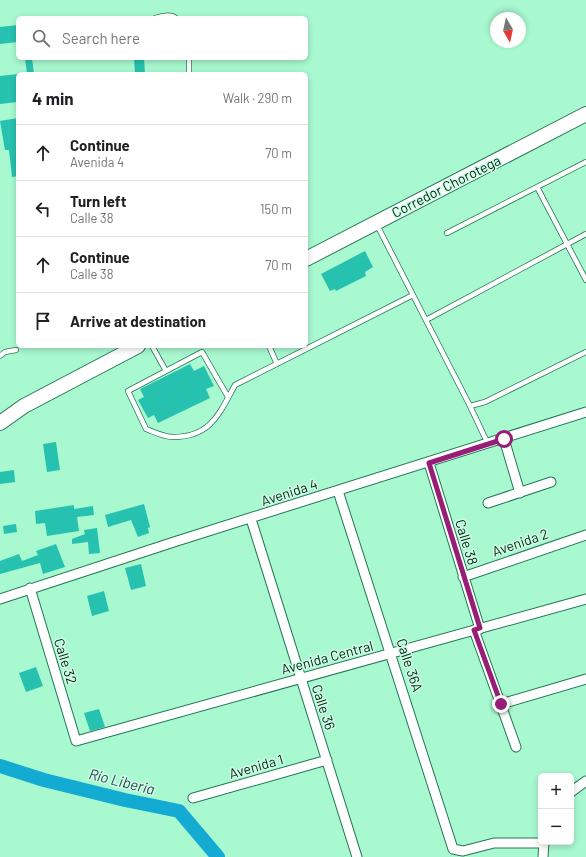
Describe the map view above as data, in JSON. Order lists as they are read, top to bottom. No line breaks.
{"streets":{"main road":["Corredor Chorotega"],"street":["Avenida 4","Calle 38","Avenida 2","Avenida Central","Calle 32","Calle 36A","Calle 36","Avenida 1"]},"crossings":[["Avenida 4","Calle 38"],["Avenida 4","Calle 32"],["Avenida 4","Calle 36A"],["Avenida 4","Calle 36"],["Calle 38","Avenida 2"],["Calle 38","Avenida Central"],["Avenida Central","Calle 32"],["Avenida Central","Calle 36A"],["Avenida Central","Calle 36"],["Calle 36","Avenida 1"]],"water":["Río Liberia"],"north":"bottom","page":{"search":"Search here","heading":["4 min","Walk · 290 m"],"list":[["Continue","Avenida 4","70 m"],["Turn left","Calle 38","150 m"],["Continue","Calle 38","70 m"],"Arrive at destination"],"map_buttons":["+","−"]}}
